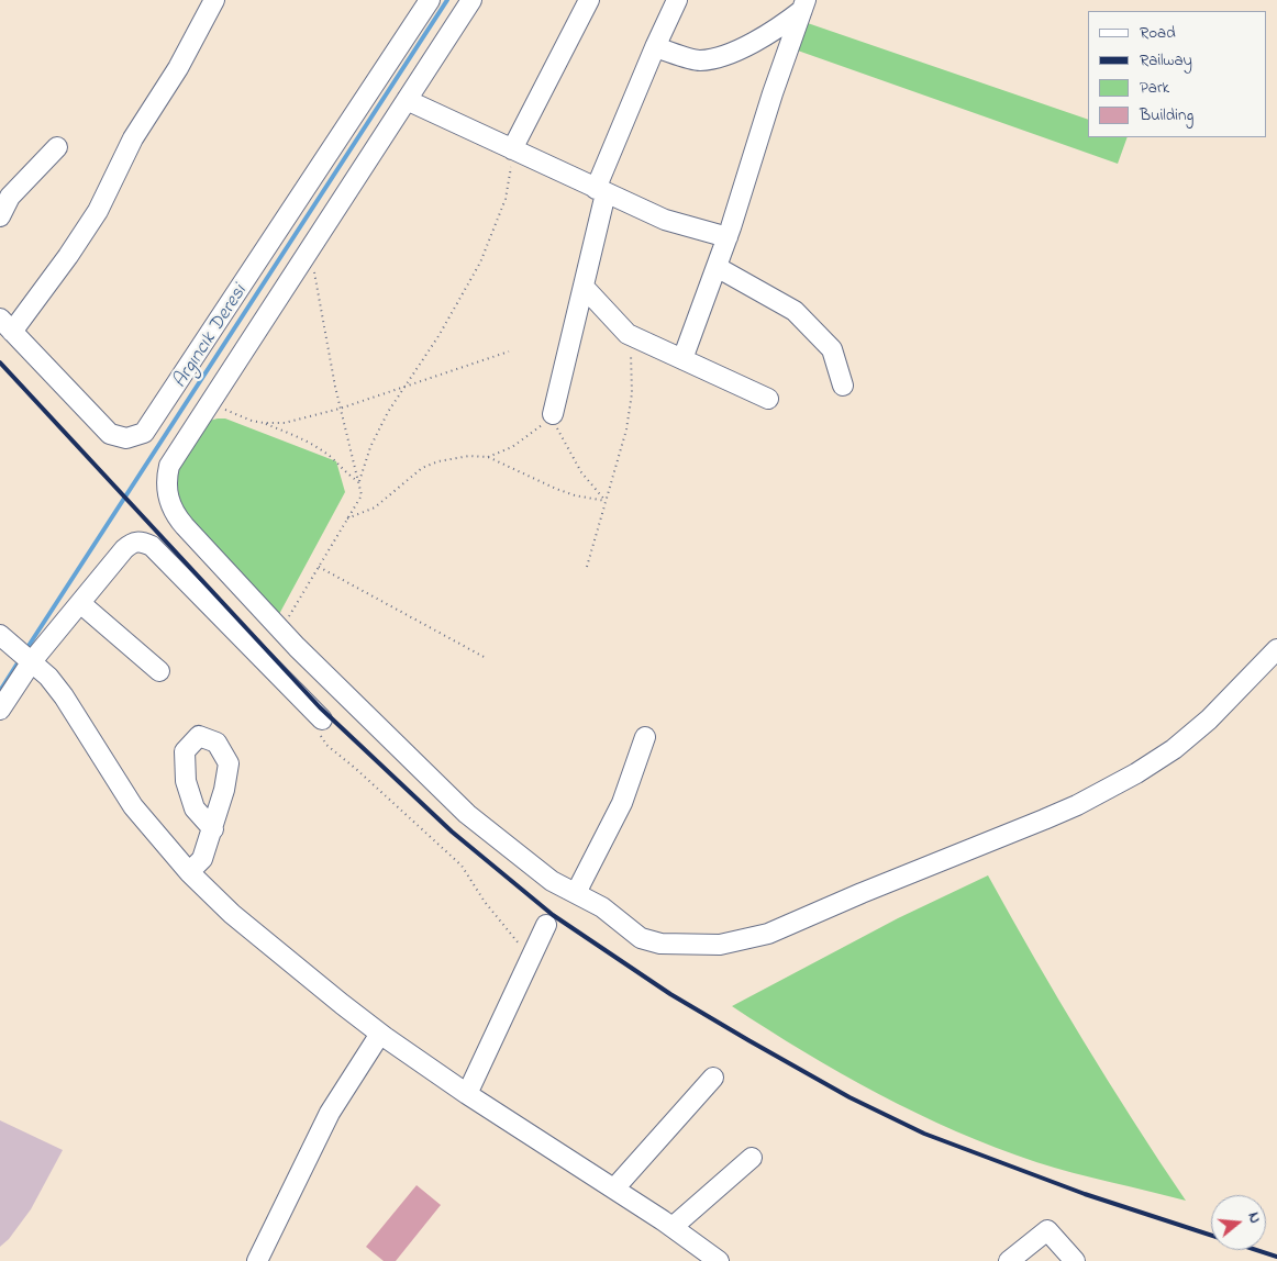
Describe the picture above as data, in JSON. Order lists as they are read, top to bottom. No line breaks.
{"water":["Argıncık Deresi"],"legend":["Road","Railway","Park","Building"],"north":"right"}
